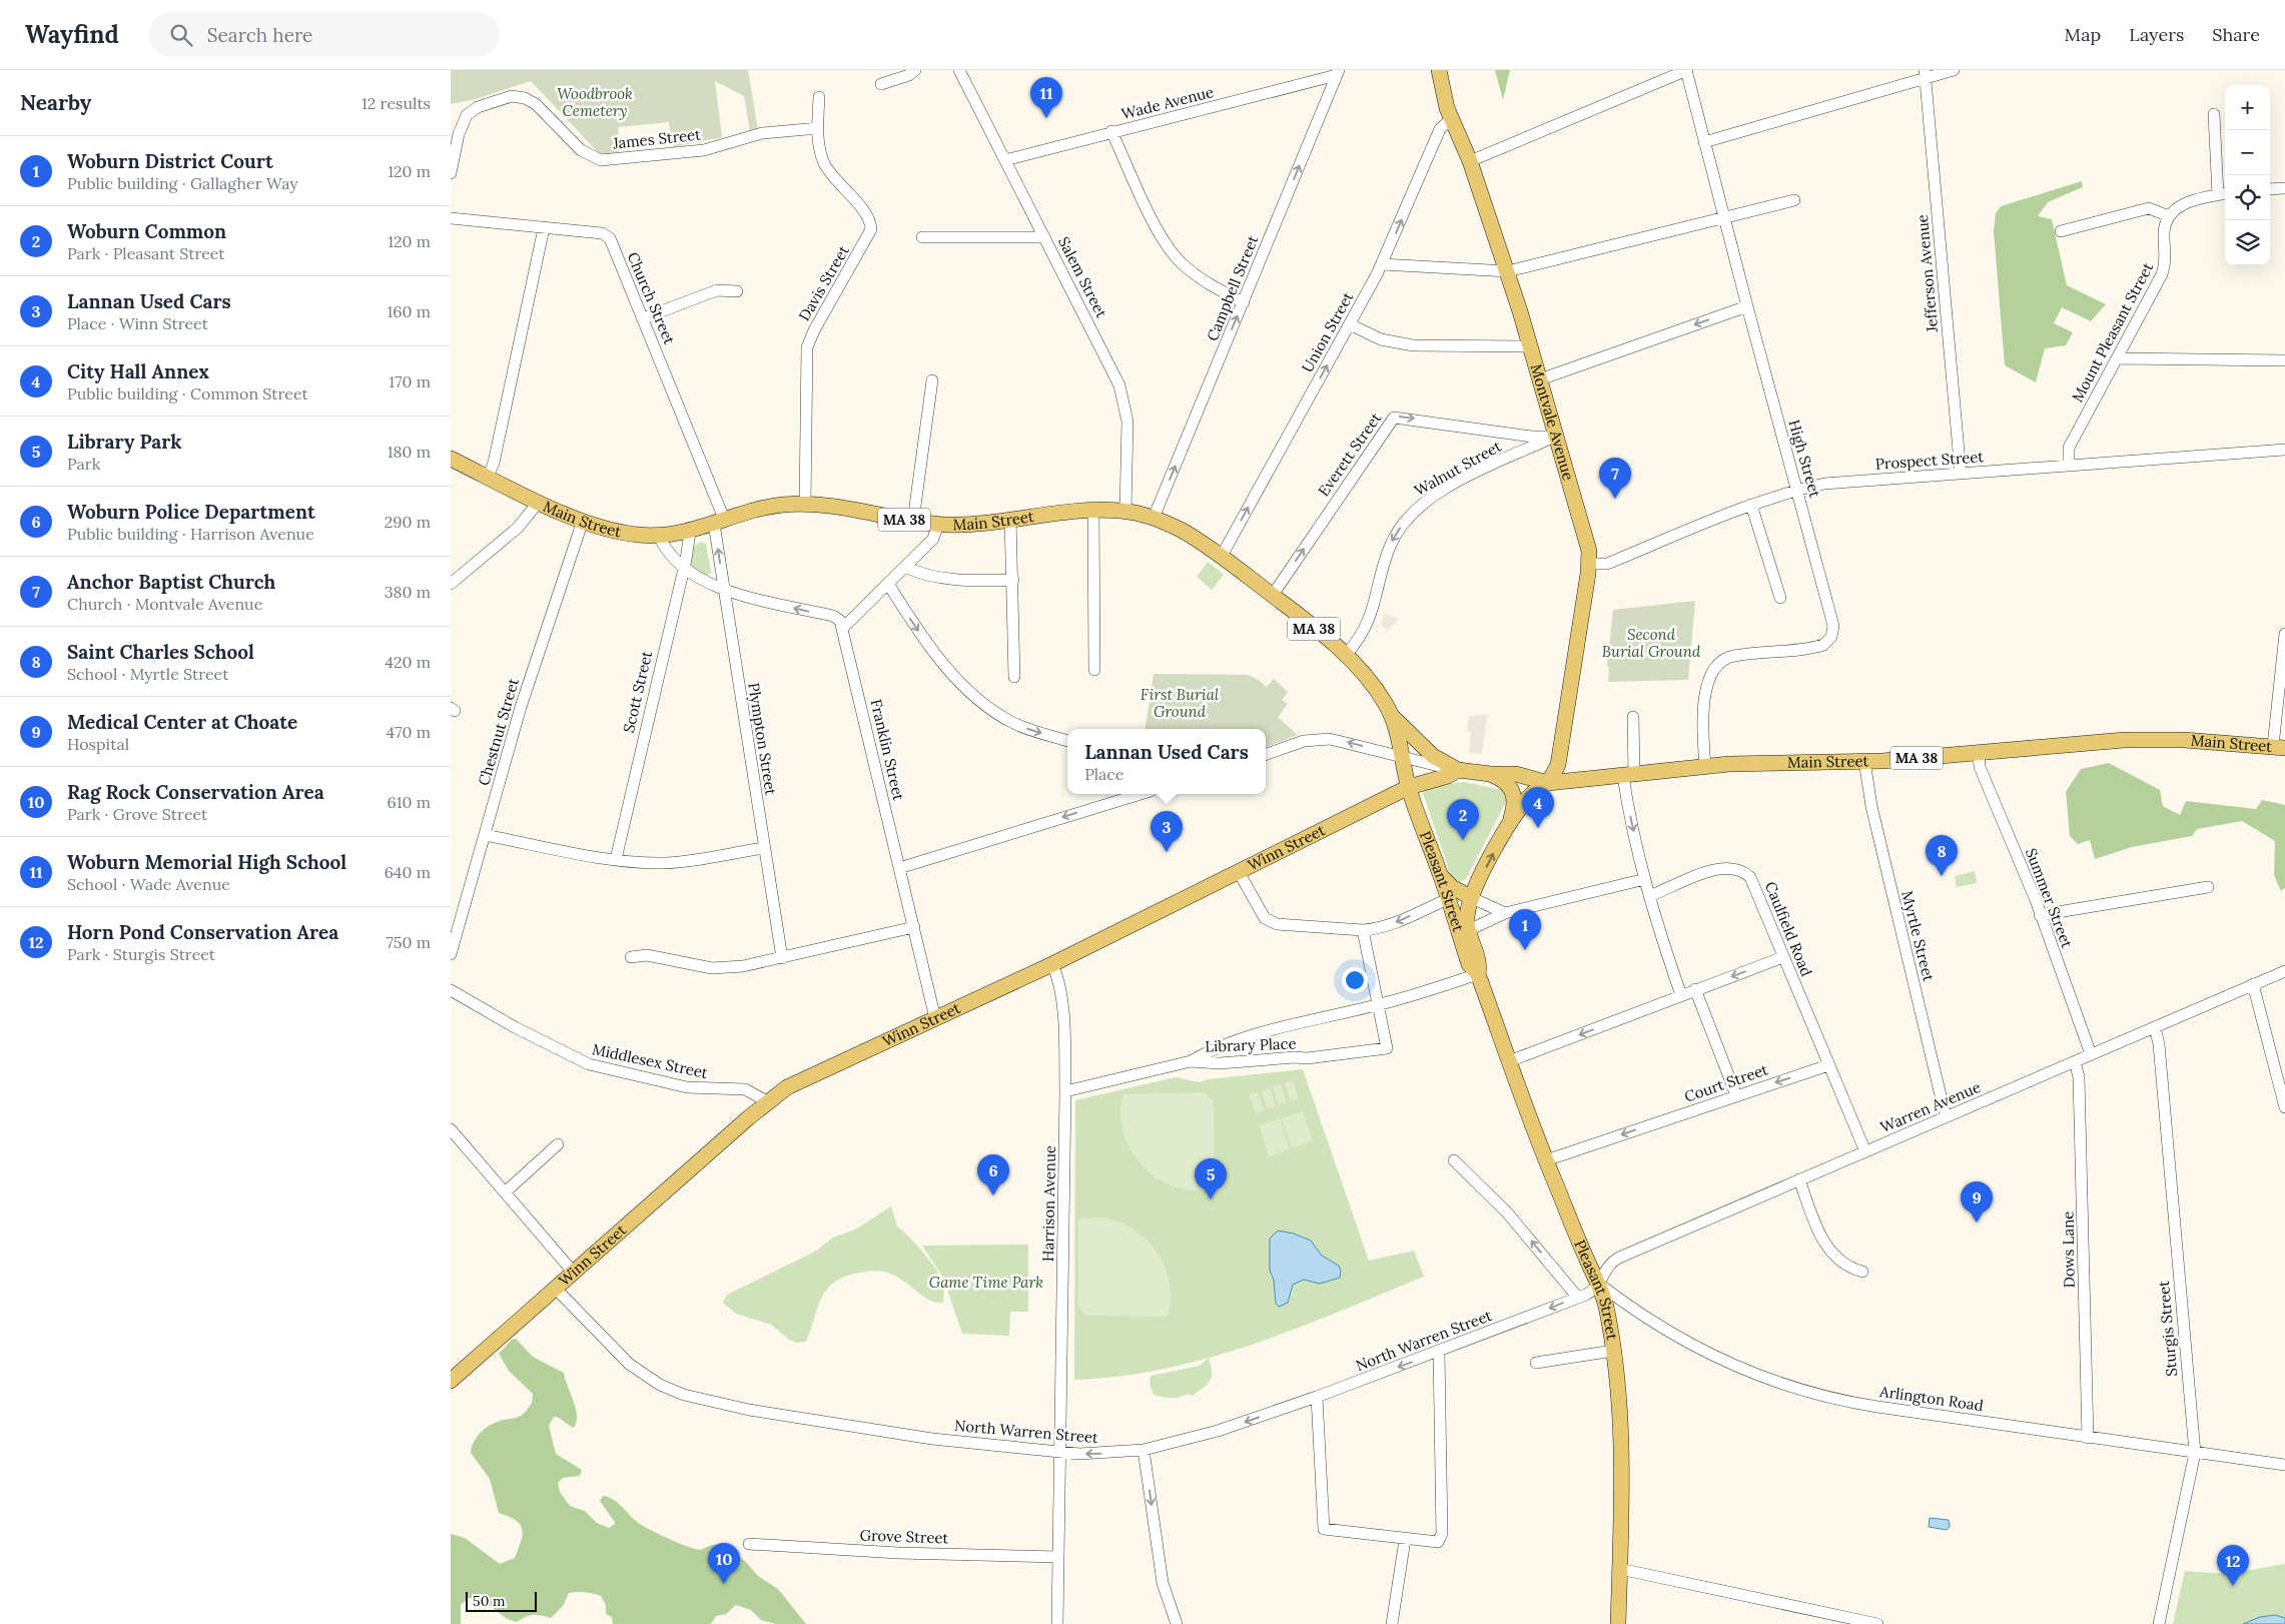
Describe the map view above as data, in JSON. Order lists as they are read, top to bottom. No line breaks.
{"streets":{"main road":["Montvale Avenue","Main Street","MA 38","Winn Street","Pleasant Street"],"street":["Wade Avenue","James Street","Jefferson Avenue","Salem Street","Davis Street","Campbell Street","Church Street","Union Street","Mount Pleasant Street","Everett Street","High Street","Prospect Street","Walnut Street","Scott Street","Chestnut Street","Plympton Street","Franklin Street","Summer Street","Caulfield Road","Myrtle Street","Library Place","Middlesex Street","Court Street","Warren Avenue","Harrison Avenue","Dows Lane","Sturgis Street","North Warren Street","Arlington Road","Grove Street"]},"crossings":[["Wade Avenue","Salem Street"],["Wade Avenue","Campbell Street"],["James Street","Davis Street"],["Jefferson Avenue","Prospect Street"],["Salem Street","Main Street"],["Davis Street","Main Street"],["Campbell Street","Main Street"],["Church Street","Main Street"],["Church Street","Plympton Street"],["Union Street","Montvale Avenue"],["Union Street","Main Street"],["Mount Pleasant Street","Prospect Street"],["Montvale Avenue","Everett Street"],["Montvale Avenue","Prospect Street"],["Montvale Avenue","Walnut Street"],["Montvale Avenue","Main Street"],["Everett Street","Walnut Street"],["Everett Street","Main Street"],["High Street","Prospect Street"],["High Street","Main Street"],["Walnut Street","Main Street"],["Main Street","Scott Street"],["Main Street","Chestnut Street"],["Main Street","Plympton Street"],["Main Street","Winn Street"],["Main Street","Pleasant Street"],["Main Street","Summer Street"],["Main Street","Myrtle Street"],["Franklin Street","Winn Street"],["Winn Street","Pleasant Street"],["Winn Street","Middlesex Street"],["Winn Street","Harrison Avenue"],["Winn Street","North Warren Street"],["Pleasant Street","Library Place"],["Pleasant Street","Court Street"],["Pleasant Street","Warren Avenue"],["Pleasant Street","North Warren Street"],["Pleasant Street","Arlington Road"],["Summer Street","Warren Avenue"],["Caulfield Road","Court Street"],["Myrtle Street","Warren Avenue"],["Warren Avenue","Dows Lane"],["Warren Avenue","Sturgis Street"],["Warren Avenue","North Warren Street"],["Warren Avenue","Arlington Road"],["Harrison Avenue","North Warren Street"],["Harrison Avenue","Grove Street"],["Dows Lane","Arlington Road"],["Sturgis Street","Arlington Road"],["North Warren Street","Arlington Road"]],"one_way":["Campbell Street","Union Street","Everett Street","Walnut Street","Court Street","North Warren Street"],"parks":["Woodbrook Cemetery","Second Burial Ground","First Burial Ground","Game Time Park"],"scale_bar":"50 m","page":{"header":"Wayfind","search":"Search here","nav":["Map","Layers","Share"],"heading":["Nearby","12 results"],"pins":["11","7","4","2","3","8","1","6","5","9","10","12"],"map_buttons":["+","−"],"list":[{"mark":"1","name":"Woburn District Court","note":"Public building · Gallagher Way","value":"120 m"},{"mark":"2","name":"Woburn Common","note":"Park · Pleasant Street","value":"120 m"},{"mark":"3","name":"Lannan Used Cars","note":"Place · Winn Street","value":"160 m"},{"mark":"4","name":"City Hall Annex","note":"Public building · Common Street","value":"170 m"},{"mark":"5","name":"Library Park","note":"Park","value":"180 m"},{"mark":"6","name":"Woburn Police Department","note":"Public building · Harrison Avenue","value":"290 m"},{"mark":"7","name":"Anchor Baptist Church","note":"Church · Montvale Avenue","value":"380 m"},{"mark":"8","name":"Saint Charles School","note":"School · Myrtle Street","value":"420 m"},{"mark":"9","name":"Medical Center at Choate","note":"Hospital","value":"470 m"},{"mark":"10","name":"Rag Rock Conservation Area","note":"Park · Grove Street","value":"610 m"},{"mark":"11","name":"Woburn Memorial High School","note":"School · Wade Avenue","value":"640 m"},{"mark":"12","name":"Horn Pond Conservation Area","note":"Park · Sturgis Street","value":"750 m"}],"popup":["Lannan Used Cars","Place"],"scale":"50 m"}}
